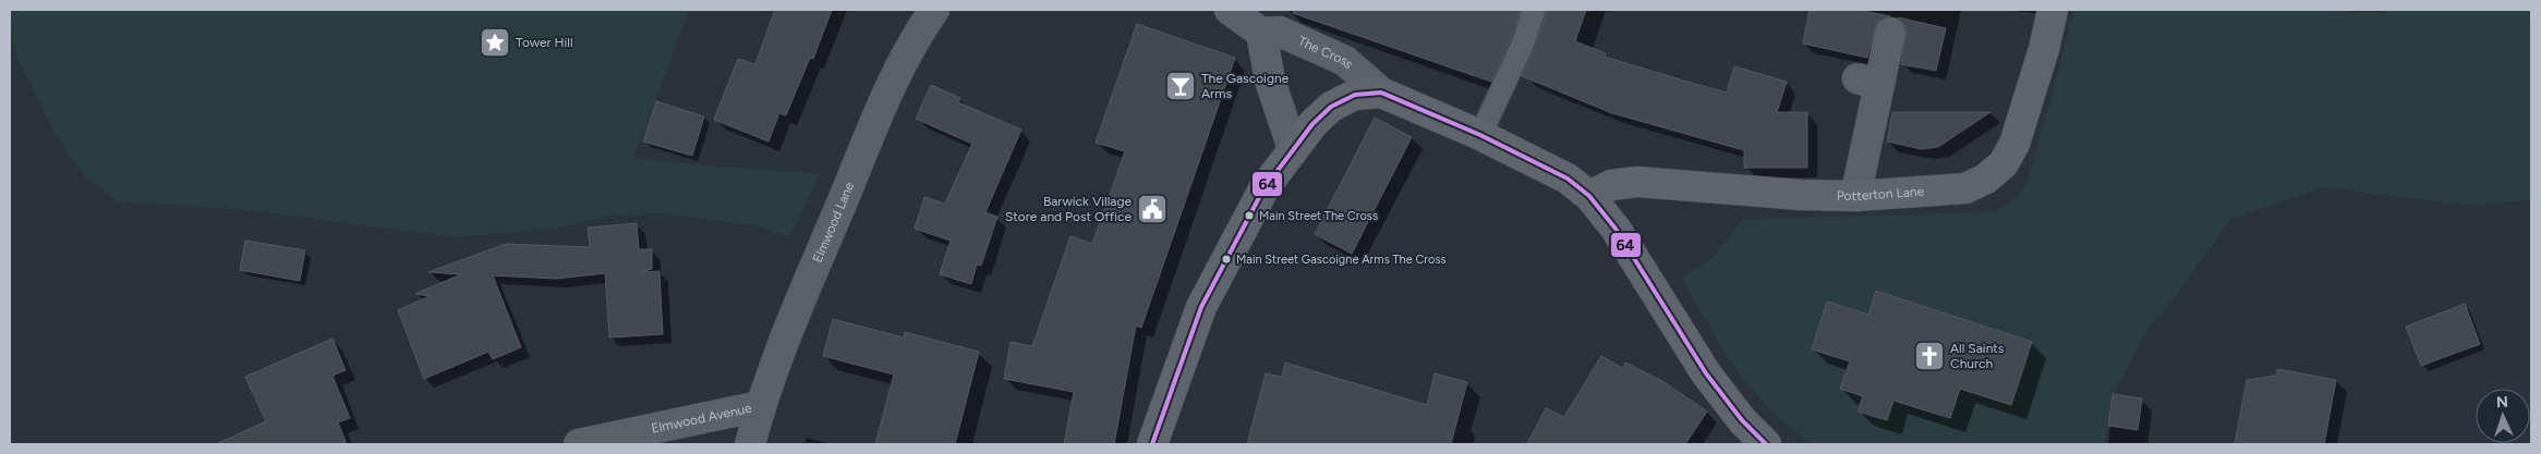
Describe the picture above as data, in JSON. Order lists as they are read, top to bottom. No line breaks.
{"streets":{"street":["The Cross","Potterton Lane","Elmwood Lane","Elmwood Avenue"]},"crossings":[["The Cross","Potterton Lane"],["Elmwood Lane","Elmwood Avenue"]],"places":{"place":["Tower Hill"],"bar":["The Gascoigne Arms"],"public building":["Barwick Village Store and Post Office"],"other":["Main Street The Cross","Main Street Gascoigne Arms The Cross"],"church":["All Saints Church"]},"lines":["transit line 64"],"north":"top"}
